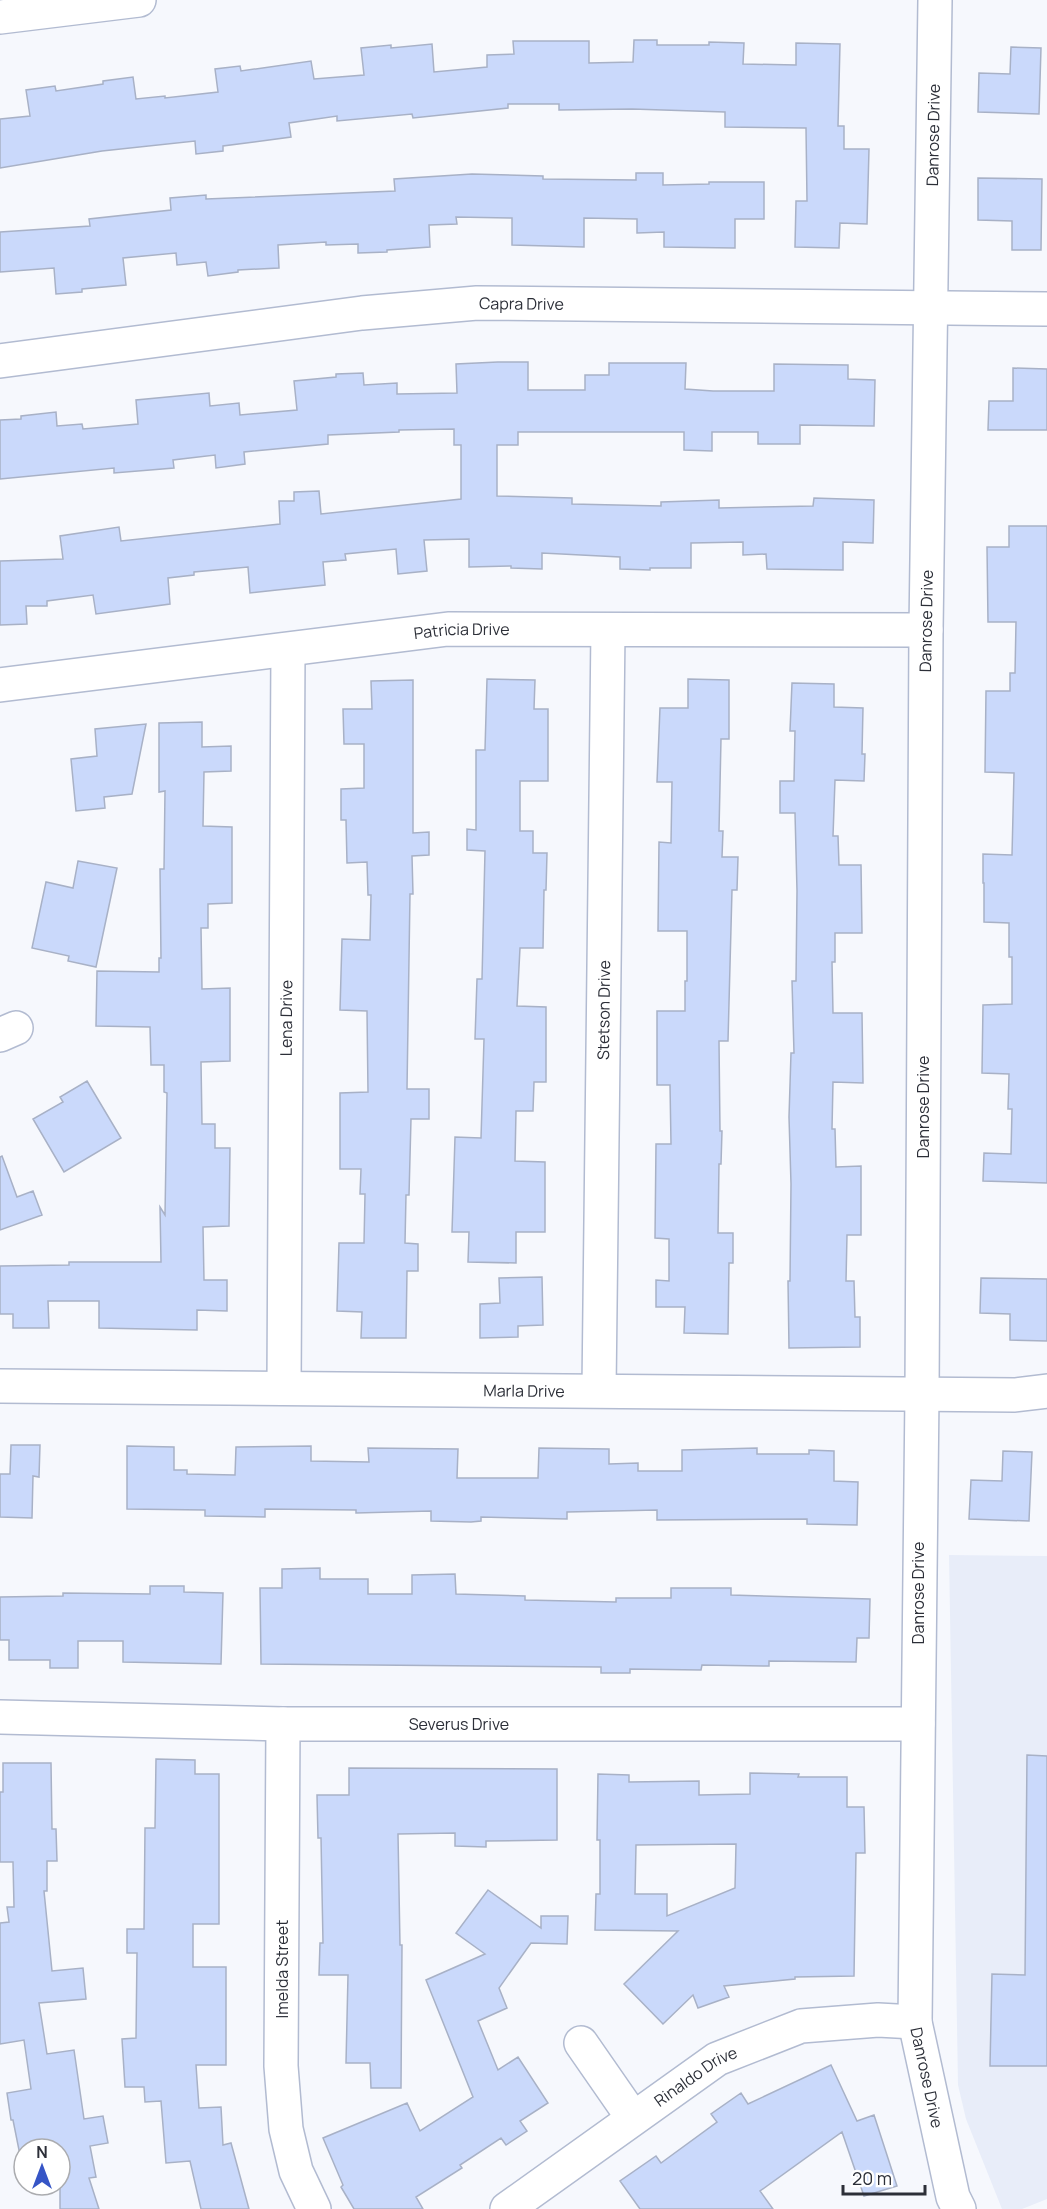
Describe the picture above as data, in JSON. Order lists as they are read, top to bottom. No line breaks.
{"streets":{"street":["Danrose Drive","Capra Drive","Patricia Drive","Stetson Drive","Lena Drive","Marla Drive","Severus Drive","Imelda Street","Rinaldo Drive"]},"crossings":[["Danrose Drive","Capra Drive"],["Danrose Drive","Patricia Drive"],["Danrose Drive","Marla Drive"],["Danrose Drive","Severus Drive"],["Danrose Drive","Rinaldo Drive"],["Patricia Drive","Stetson Drive"],["Patricia Drive","Lena Drive"],["Stetson Drive","Marla Drive"],["Lena Drive","Marla Drive"],["Severus Drive","Imelda Street"]],"scale_bar":"20 m","north":"top"}
